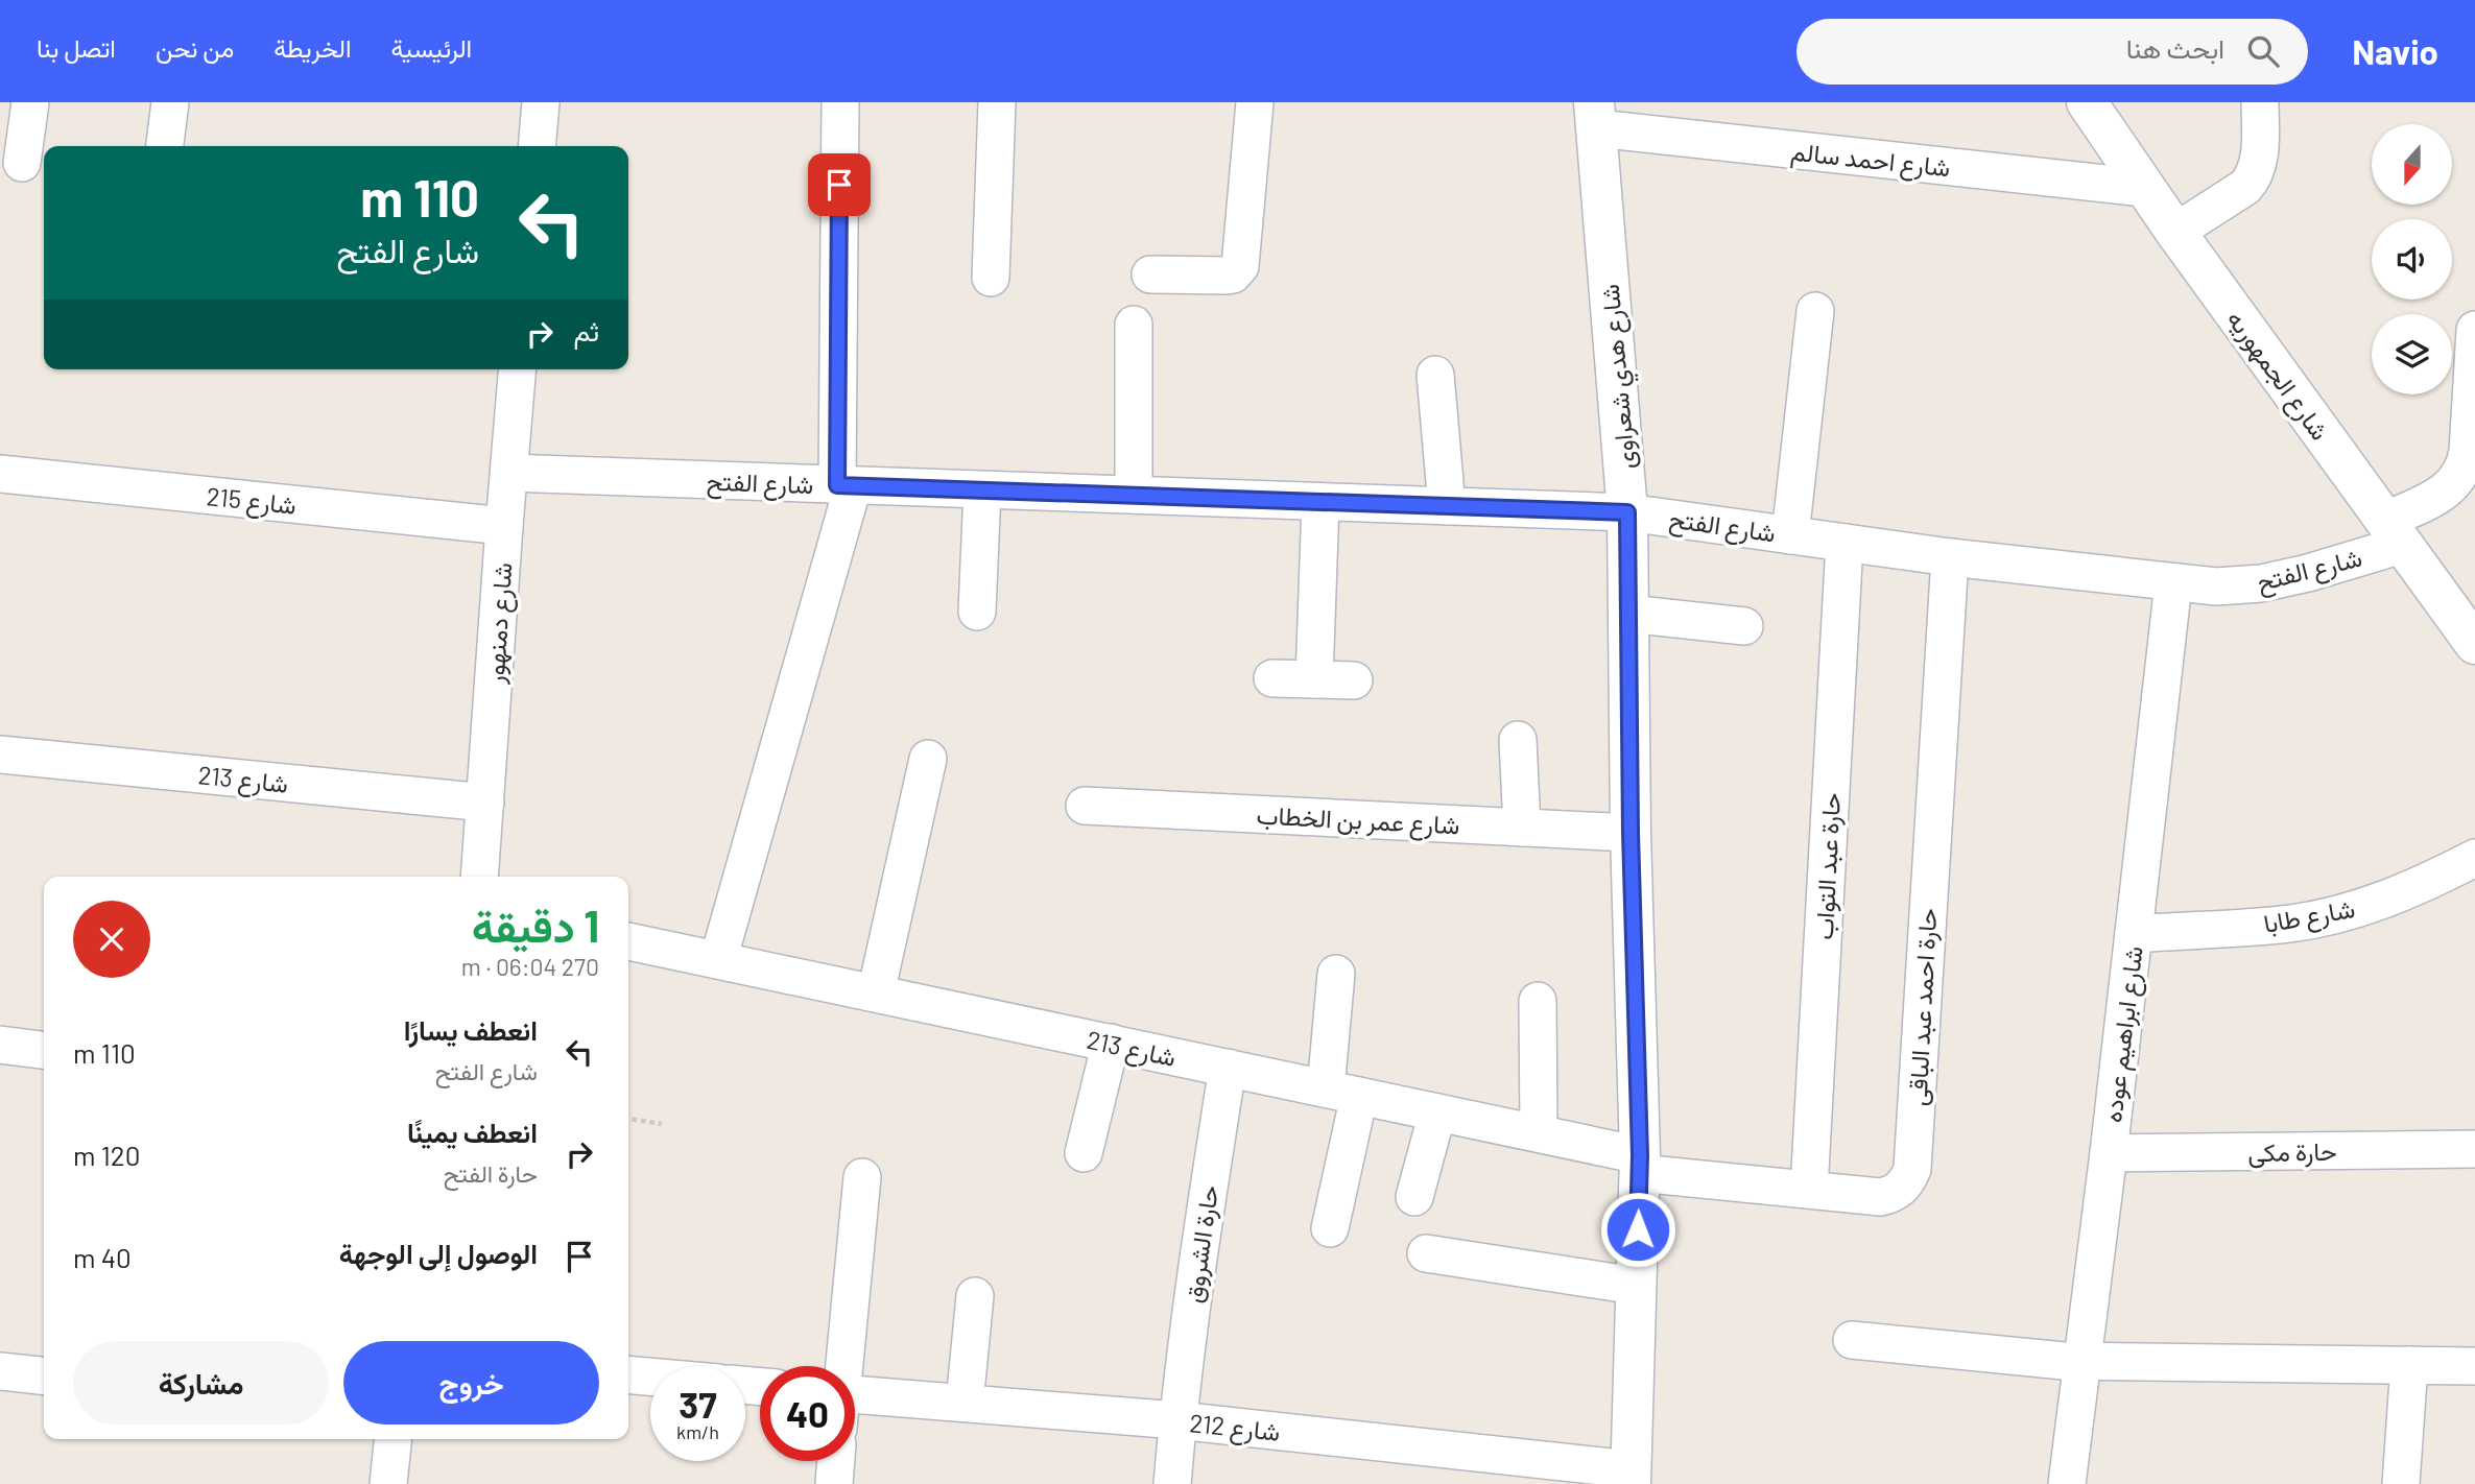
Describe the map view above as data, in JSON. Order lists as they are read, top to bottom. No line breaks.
{"streets":{"street":["شارع احمد سالم","شارع الجمهوريه","شارع هدي شعراوى","شارع الفتح","شارع 215","شارع دمنهور","شارع 213","شارع عمر بن الخطاب","حارة عبد التواب","شارع طابا","حارة احمد عبد الباقى","شارع ابراهيم عوده","حارة مكى","حارة الشروق","شارع 212"]},"crossings":[["شارع احمد سالم","شارع الجمهوريه"],["شارع احمد سالم","شارع هدي شعراوى"],["شارع الجمهوريه","شارع الفتح"],["شارع هدي شعراوى","شارع الفتح"],["شارع هدي شعراوى","شارع 213"],["شارع هدي شعراوى","شارع عمر بن الخطاب"],["شارع هدي شعراوى","حارة احمد عبد الباقى"],["شارع هدي شعراوى","شارع 212"],["شارع الفتح","شارع دمنهور"],["شارع الفتح","حارة عبد التواب"],["شارع الفتح","حارة احمد عبد الباقى"],["شارع الفتح","شارع ابراهيم عوده"],["شارع 215","شارع دمنهور"],["شارع دمنهور","شارع 213"],["شارع 213","حارة احمد عبد الباقى"],["شارع 213","حارة الشروق"],["حارة عبد التواب","حارة احمد عبد الباقى"],["شارع طابا","شارع ابراهيم عوده"],["شارع ابراهيم عوده","حارة مكى"],["حارة الشروق","شارع 212"]],"north":"bottom","page":{"header":"Navio","search":"ابحث هنا","nav":["الرئيسية","الخريطة","من نحن","اتصل بنا"],"turn":["110 m","شارع الفتح"],"then":"ثم","heading":["1 دقيقة","270 m · 06:04"],"list":[{"name":"انعطف يسارًا","note":"شارع الفتح","value":"110 m"},{"name":"انعطف يمينًا","note":"حارة الفتح","value":"120 m"},{"name":"الوصول إلى الوجهة","value":"40 m"}],"buttons":["خروج","مشاركة"],"speed":"37 km/h","limit":"40"}}
